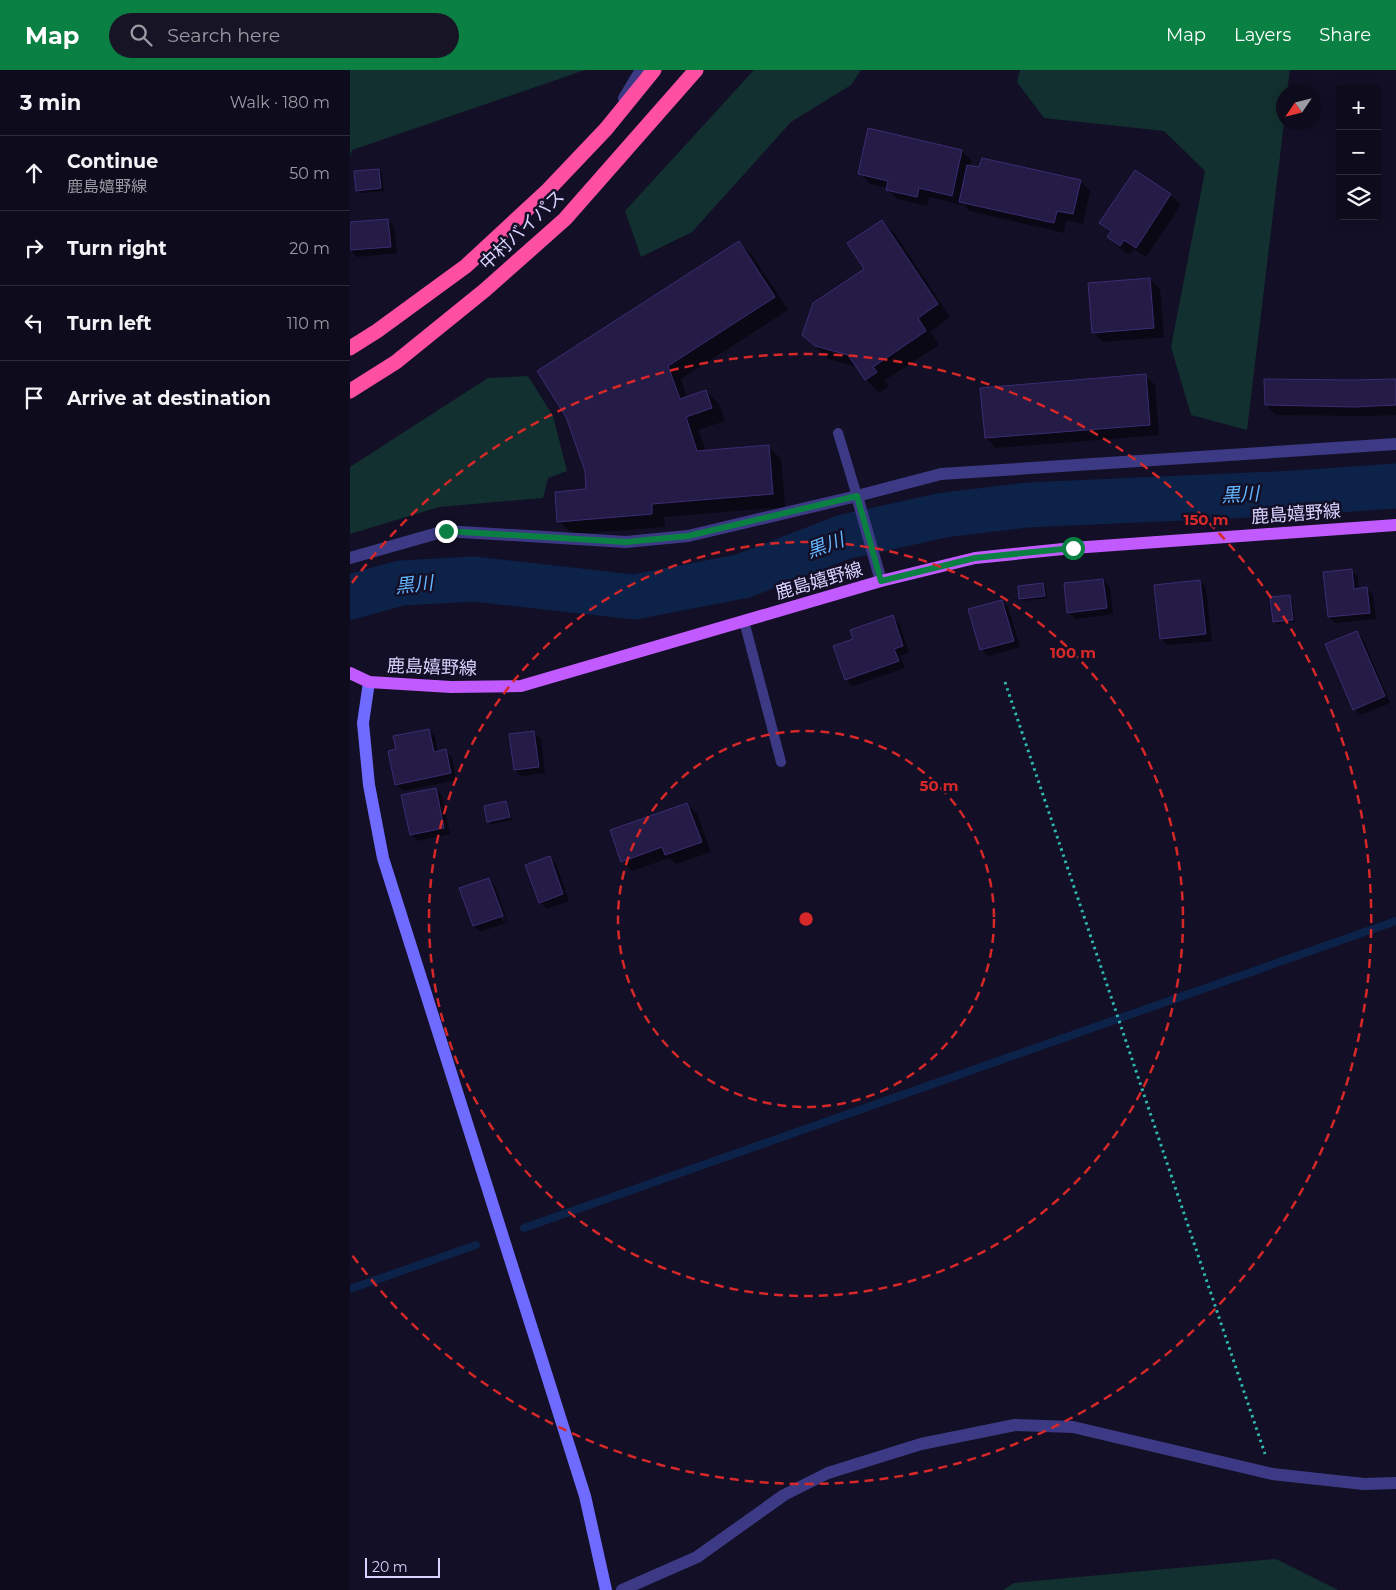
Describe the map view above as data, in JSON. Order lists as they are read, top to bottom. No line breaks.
{"streets":{"highway":["中村バイパス"],"main road":["鹿島嬉野線"]},"water":["黒川"],"scale_bar":"20 m","north":"bottom left","page":{"header":"Map","search":"Search here","nav":["Map","Layers","Share"],"heading":["3 min","Walk · 180 m"],"map_buttons":["+","−"],"list":[["Continue","鹿島嬉野線","50 m"],["Turn right","20 m"],["Turn left","110 m"],"Arrive at destination"],"scale":"20 m"},"rings":["150 m","100 m","50 m"]}
